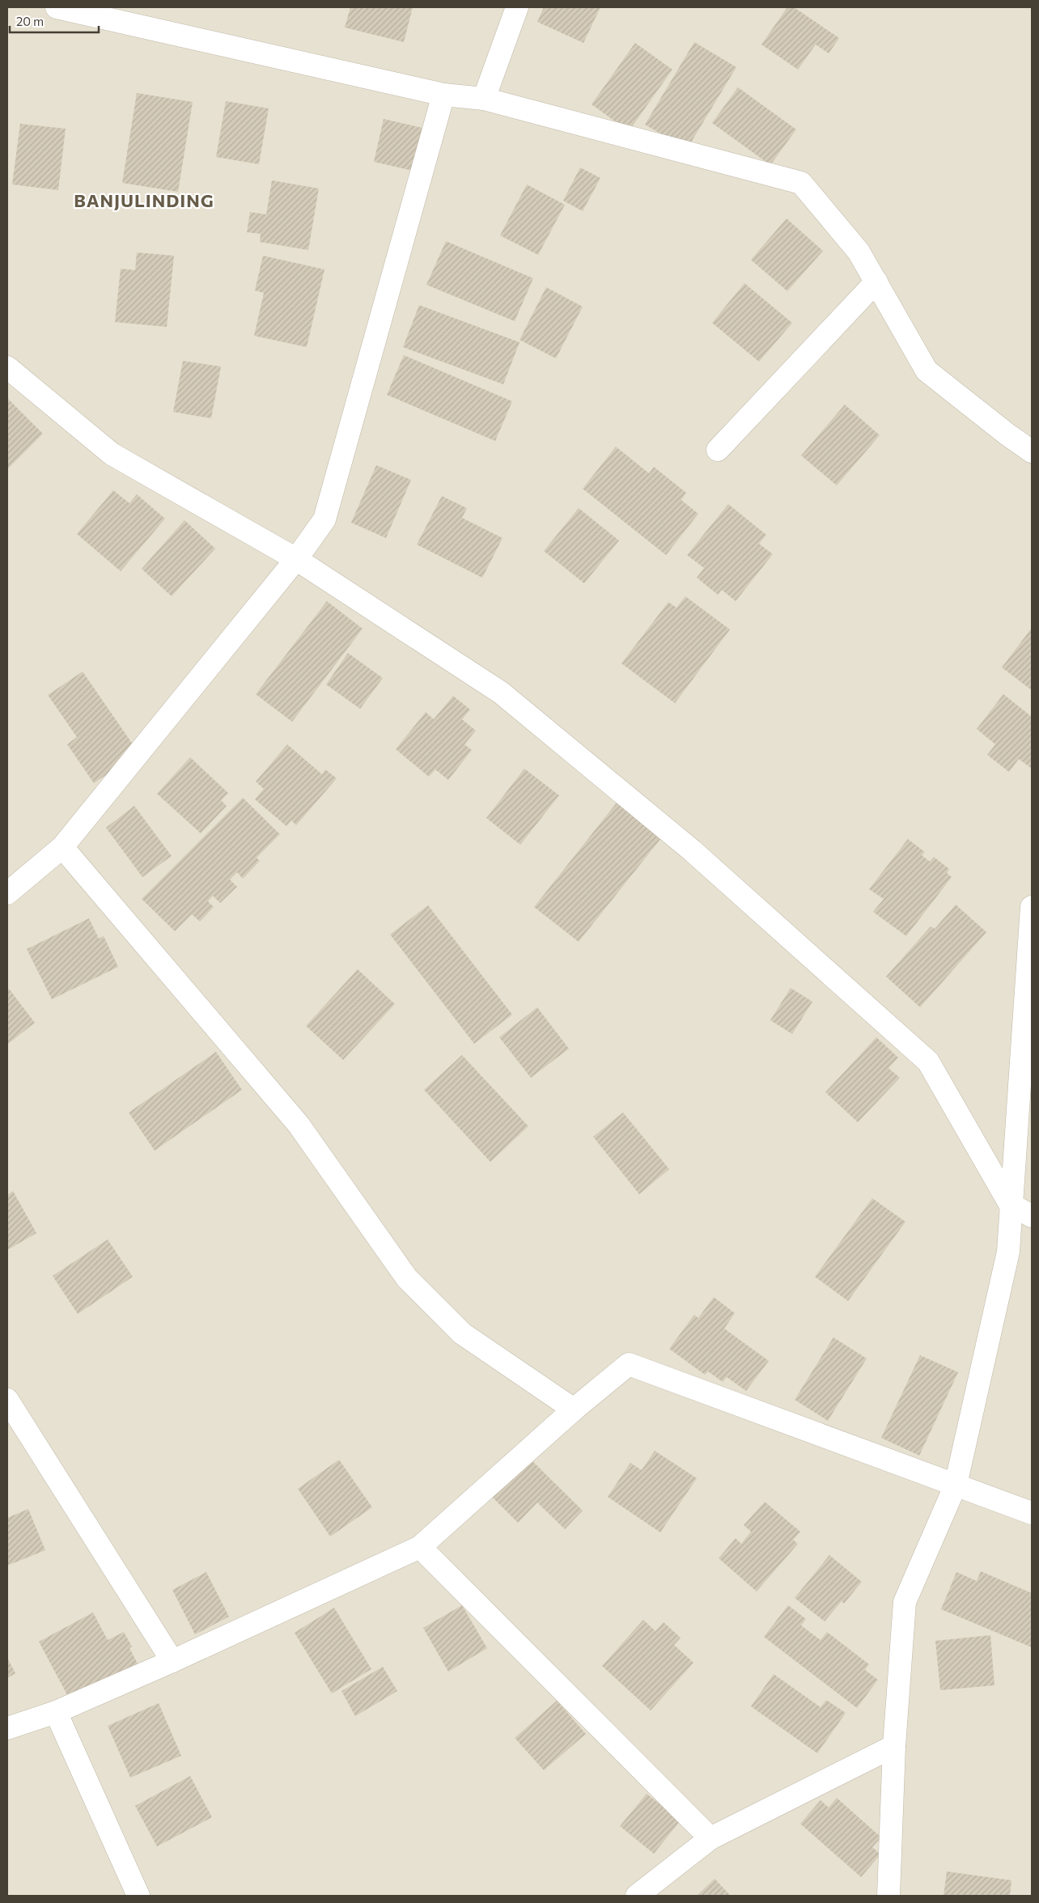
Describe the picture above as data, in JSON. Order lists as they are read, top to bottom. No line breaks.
{"districts":["BANJULINDING"],"scale_bar":"20 m"}
